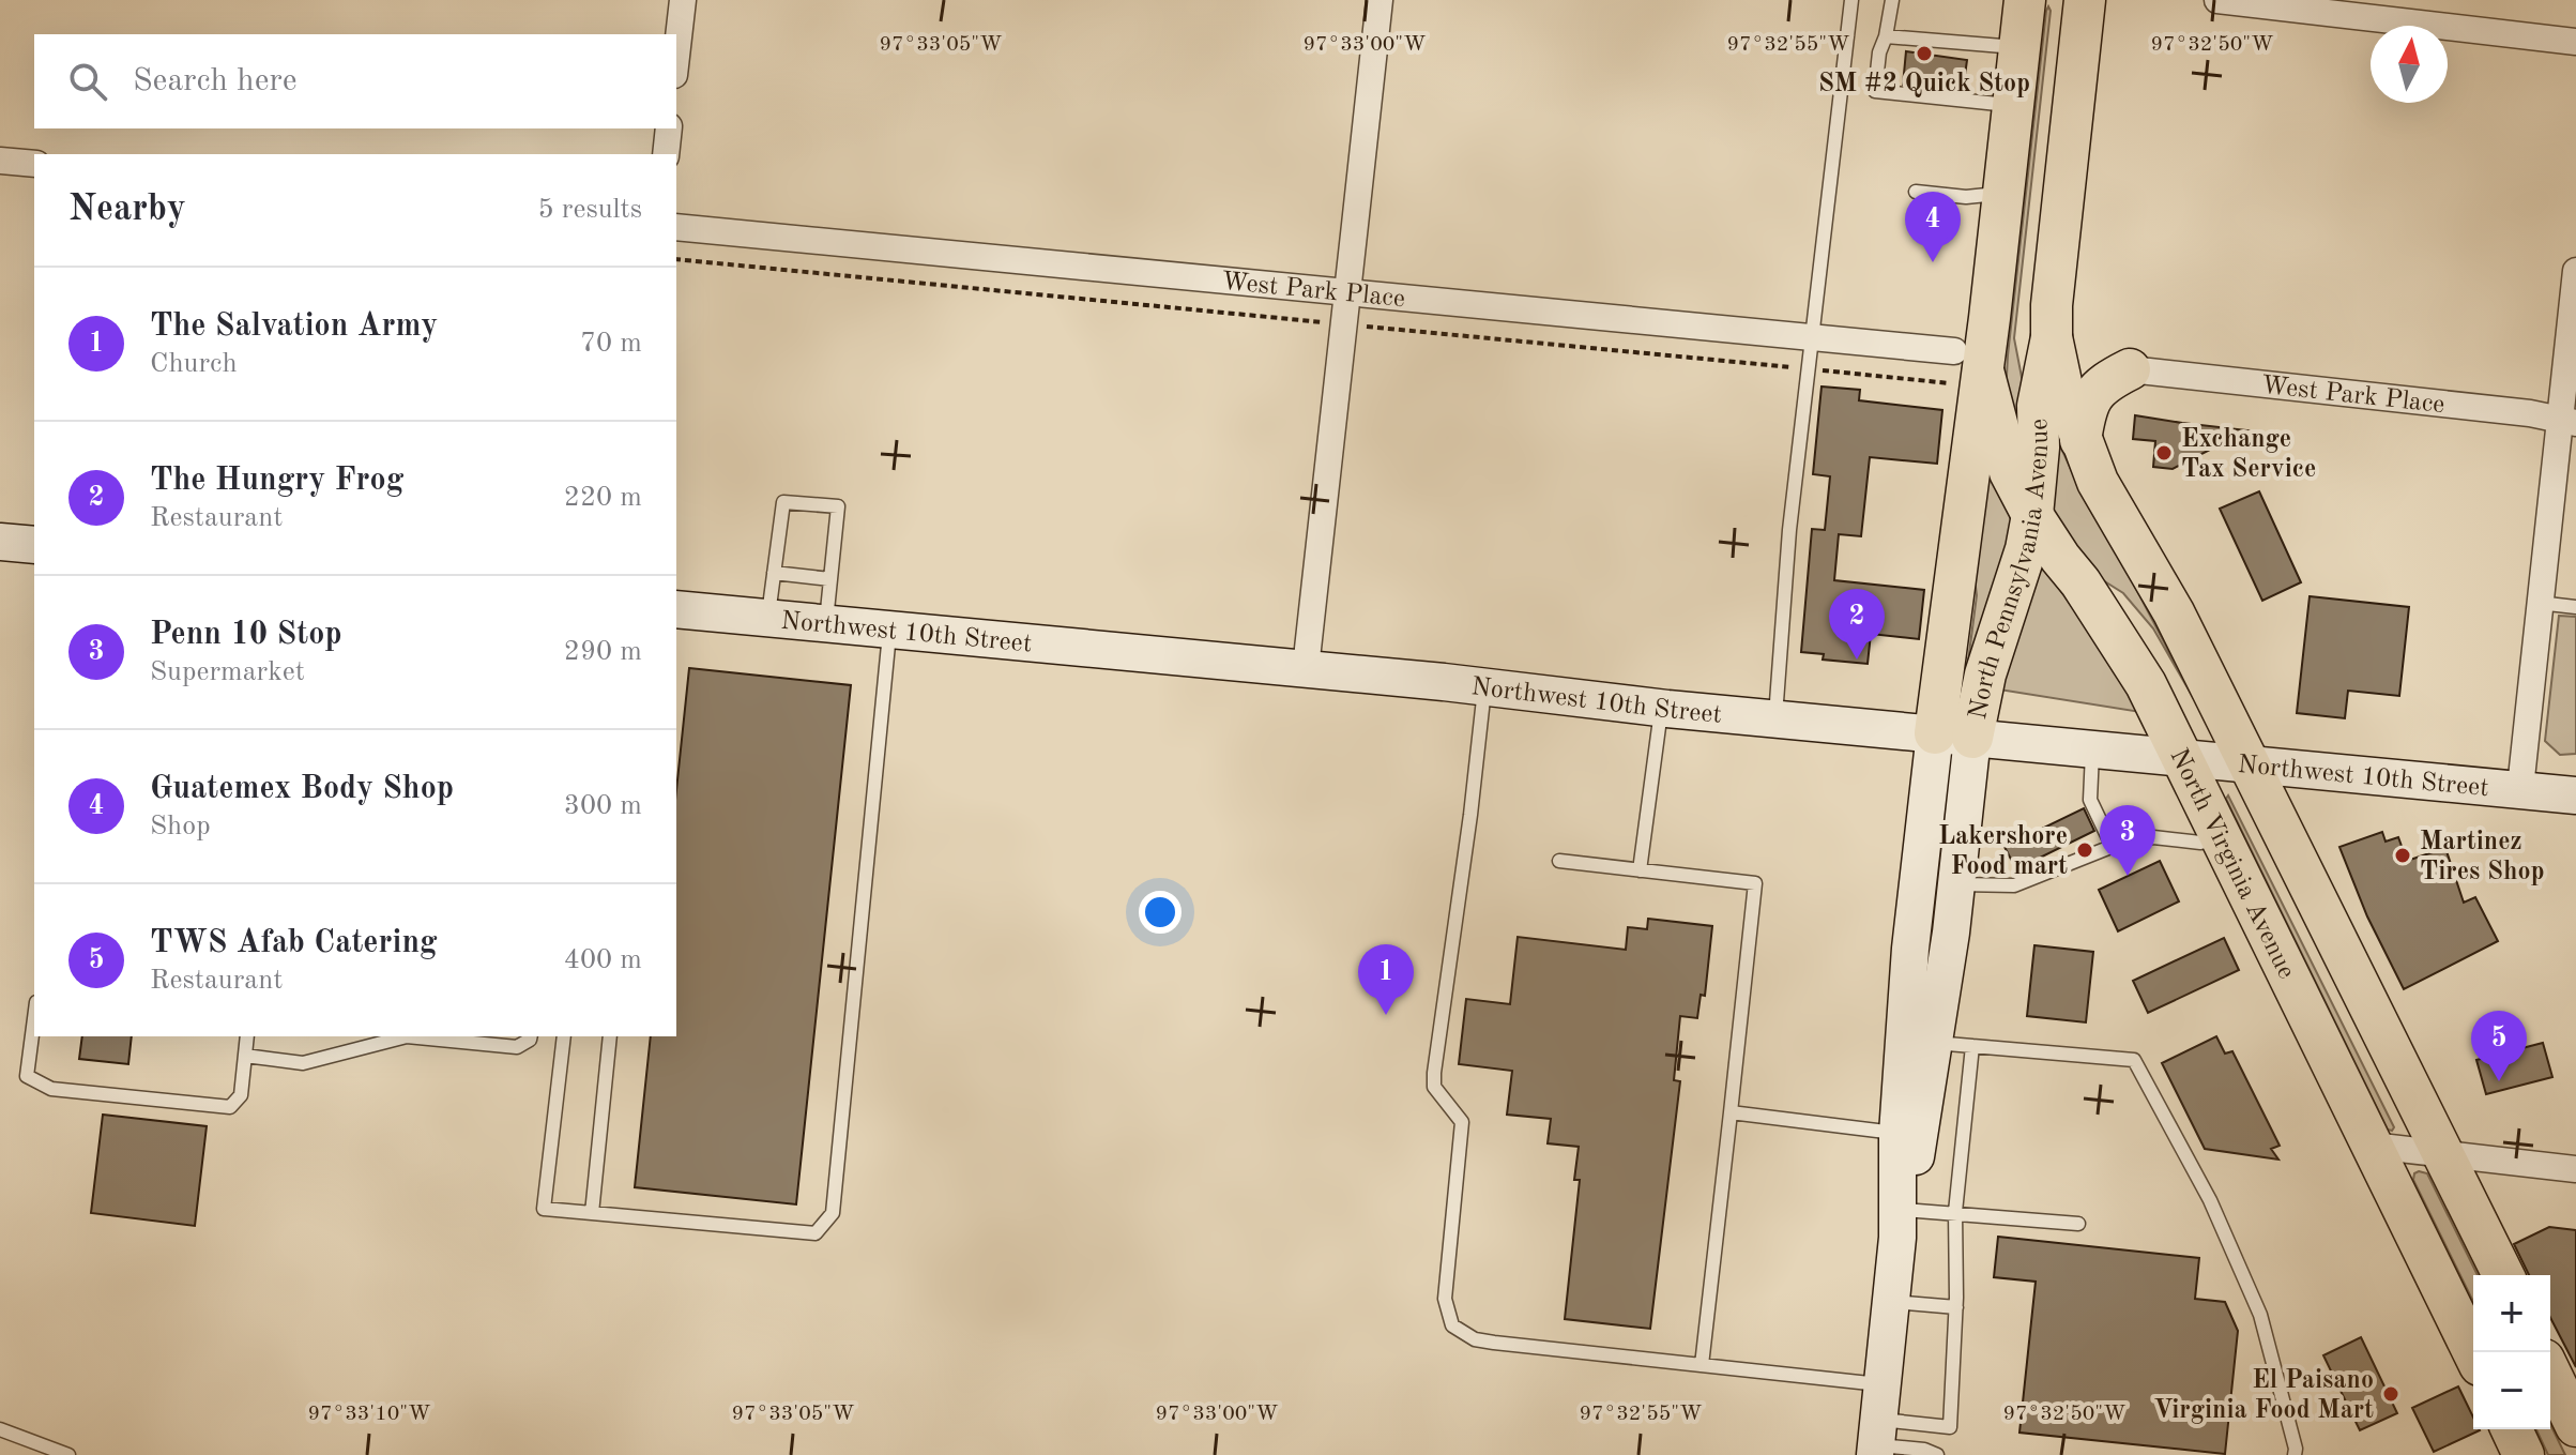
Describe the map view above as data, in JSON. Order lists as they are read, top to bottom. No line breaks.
{"streets":{"main road":["North Pennsylvania Avenue","Northwest 10th Street","North Virginia Avenue"],"street":["West Park Place"]},"crossings":[["West Park Place","North Pennsylvania Avenue"],["West Park Place","North Virginia Avenue"],["North Pennsylvania Avenue","Northwest 10th Street"],["North Pennsylvania Avenue","North Virginia Avenue"],["Northwest 10th Street","North Virginia Avenue"]],"places":["SM #2 Quick Stop","Exchange Tax Service","Lakershore Food mart","Martinez Tires Shop","El Paisano Virginia Food Mart"],"north":"top","page":{"search":"Search here","heading":["Nearby","5 results"],"pins":["4","2","3","1","5"],"list":[{"mark":"1","name":"The Salvation Army","note":"Church","value":"70 m"},{"mark":"2","name":"The Hungry Frog","note":"Restaurant","value":"220 m"},{"mark":"3","name":"Penn 10 Stop","note":"Supermarket","value":"290 m"},{"mark":"4","name":"Guatemex Body Shop","note":"Shop","value":"300 m"},{"mark":"5","name":"TWS Afab Catering","note":"Restaurant","value":"400 m"}],"map_buttons":["+","−"]},"coordinates":["97°33'05\"W","97°33'00\"W","97°32'55\"W","97°32'50\"W","97°33'10\"W"]}
